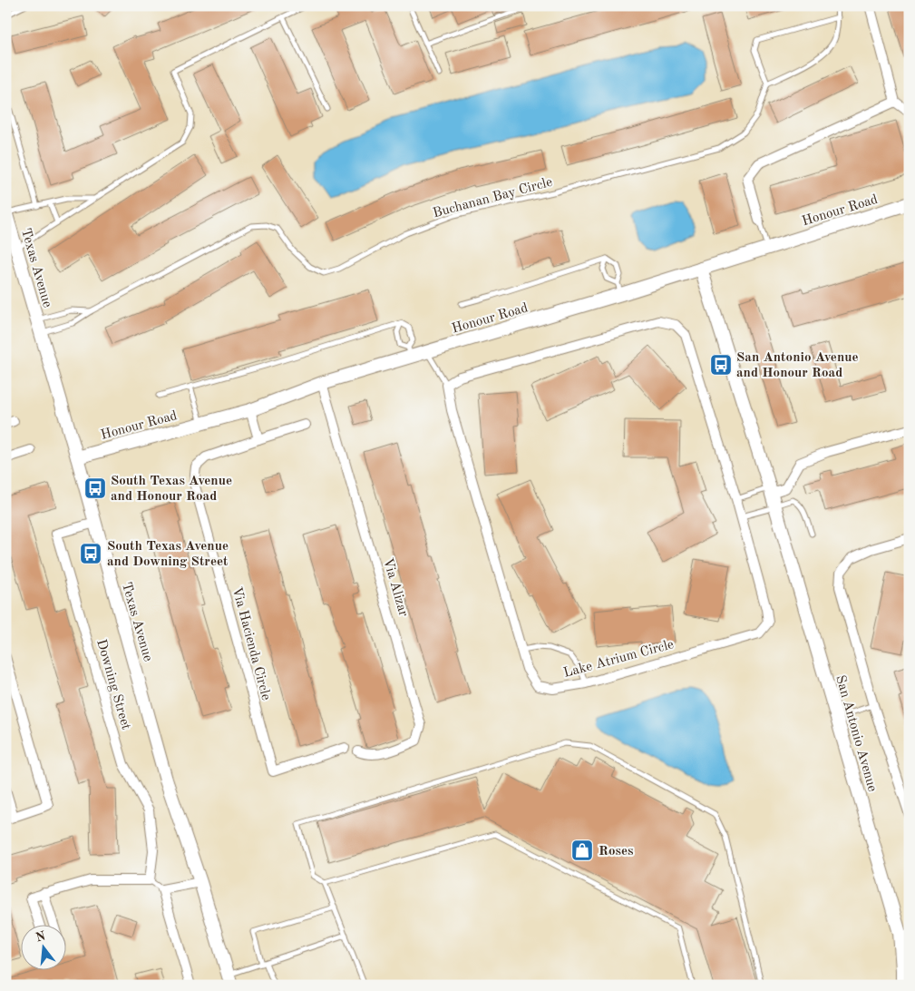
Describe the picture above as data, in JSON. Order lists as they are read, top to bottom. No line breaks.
{"streets":{"street":["Honour Road","Texas Avenue","Via Alizar","Via Hacienda Circle","Lake Atrium Circle","Downing Street","San Antonio Avenue"],"lane":["Buchanan Bay Circle"]},"crossings":[["Buchanan Bay Circle","Texas Avenue"],["Honour Road","Texas Avenue"],["Honour Road","Via Alizar"],["Honour Road","Lake Atrium Circle"],["Honour Road","San Antonio Avenue"],["Texas Avenue","Downing Street"]],"places":{"bus stop":["San Antonio Avenue and Honour Road","South Texas Avenue and Honour Road","South Texas Avenue and Downing Street"],"shop":["Roses"]},"north":"top"}
